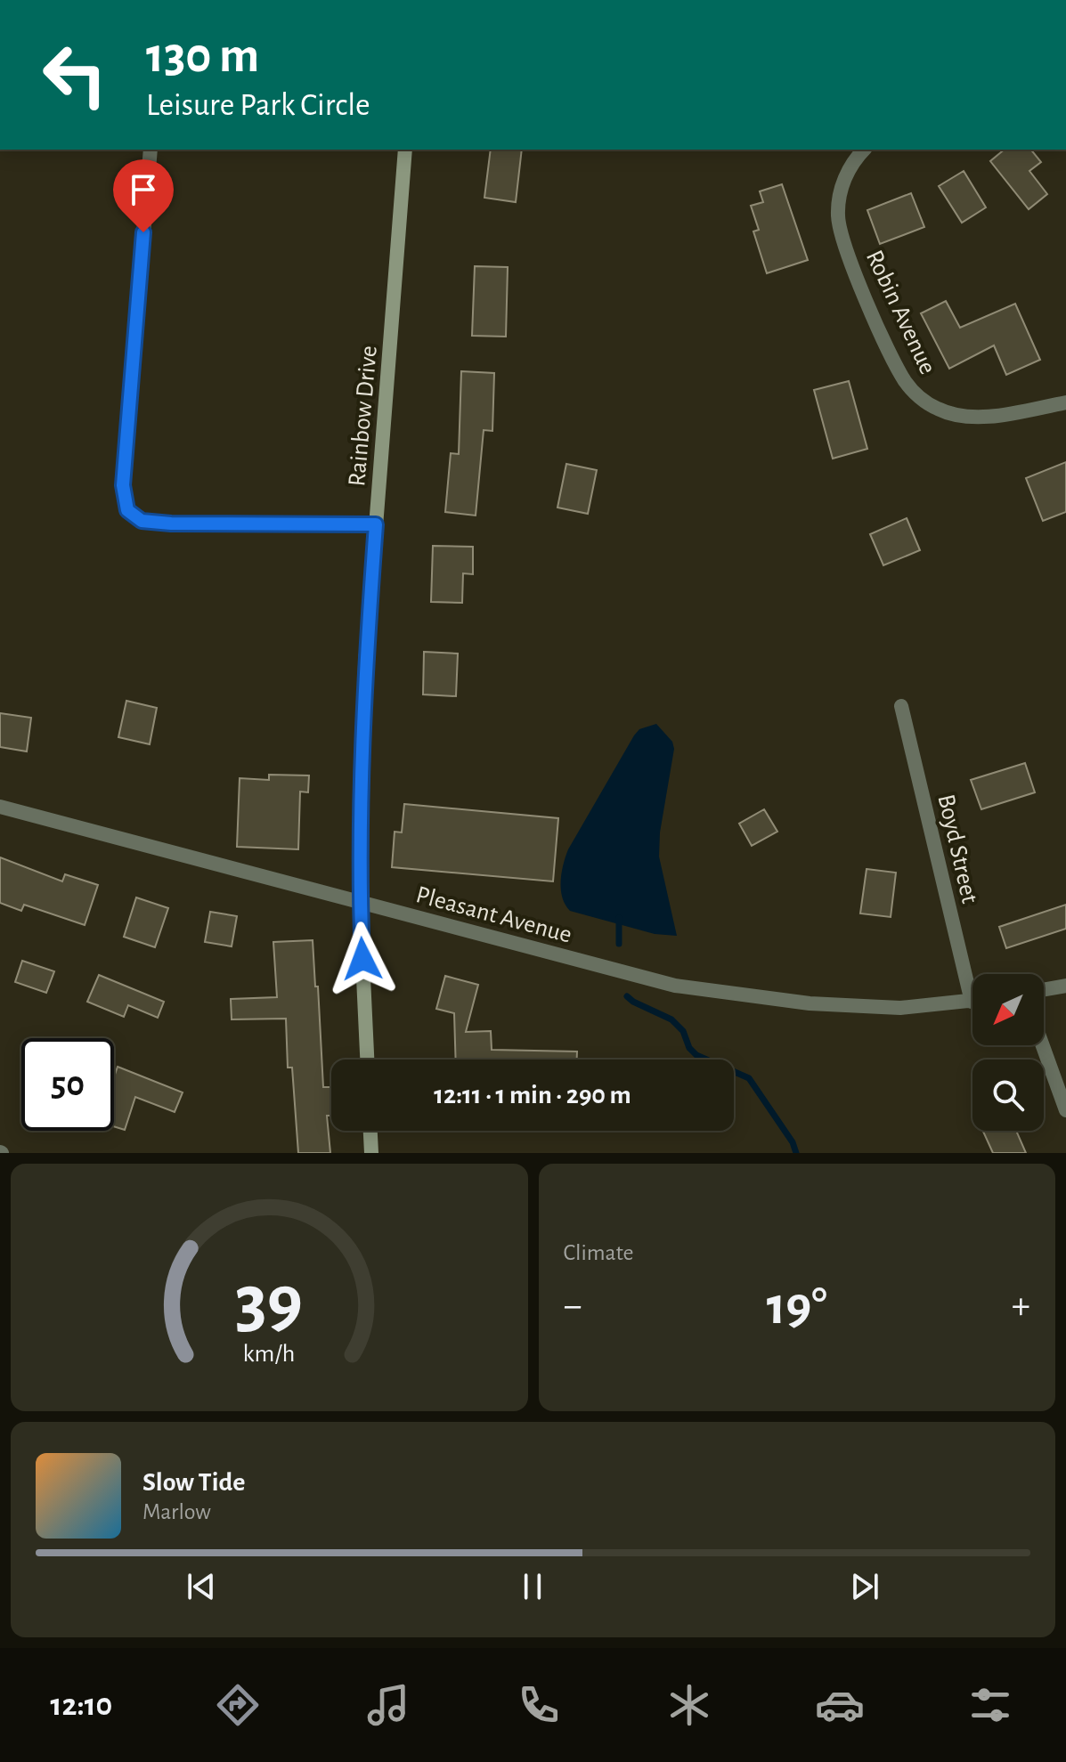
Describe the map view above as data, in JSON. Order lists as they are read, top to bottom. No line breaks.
{"streets":{"main road":["Rainbow Drive"],"street":["Robin Avenue","Boyd Street","Pleasant Avenue"]},"crossings":[["Rainbow Drive","Pleasant Avenue"]],"north":"bottom left","page":{"turn":["130 m","Leisure Park Circle"],"limit":"50","trip":"12:11 · 1 min · 290 m","tile":"Climate","heat":["−","19°","+"],"song":["Slow Tide","Marlow"],"tabs":"12:10","gauge":["39","km/h"]}}
